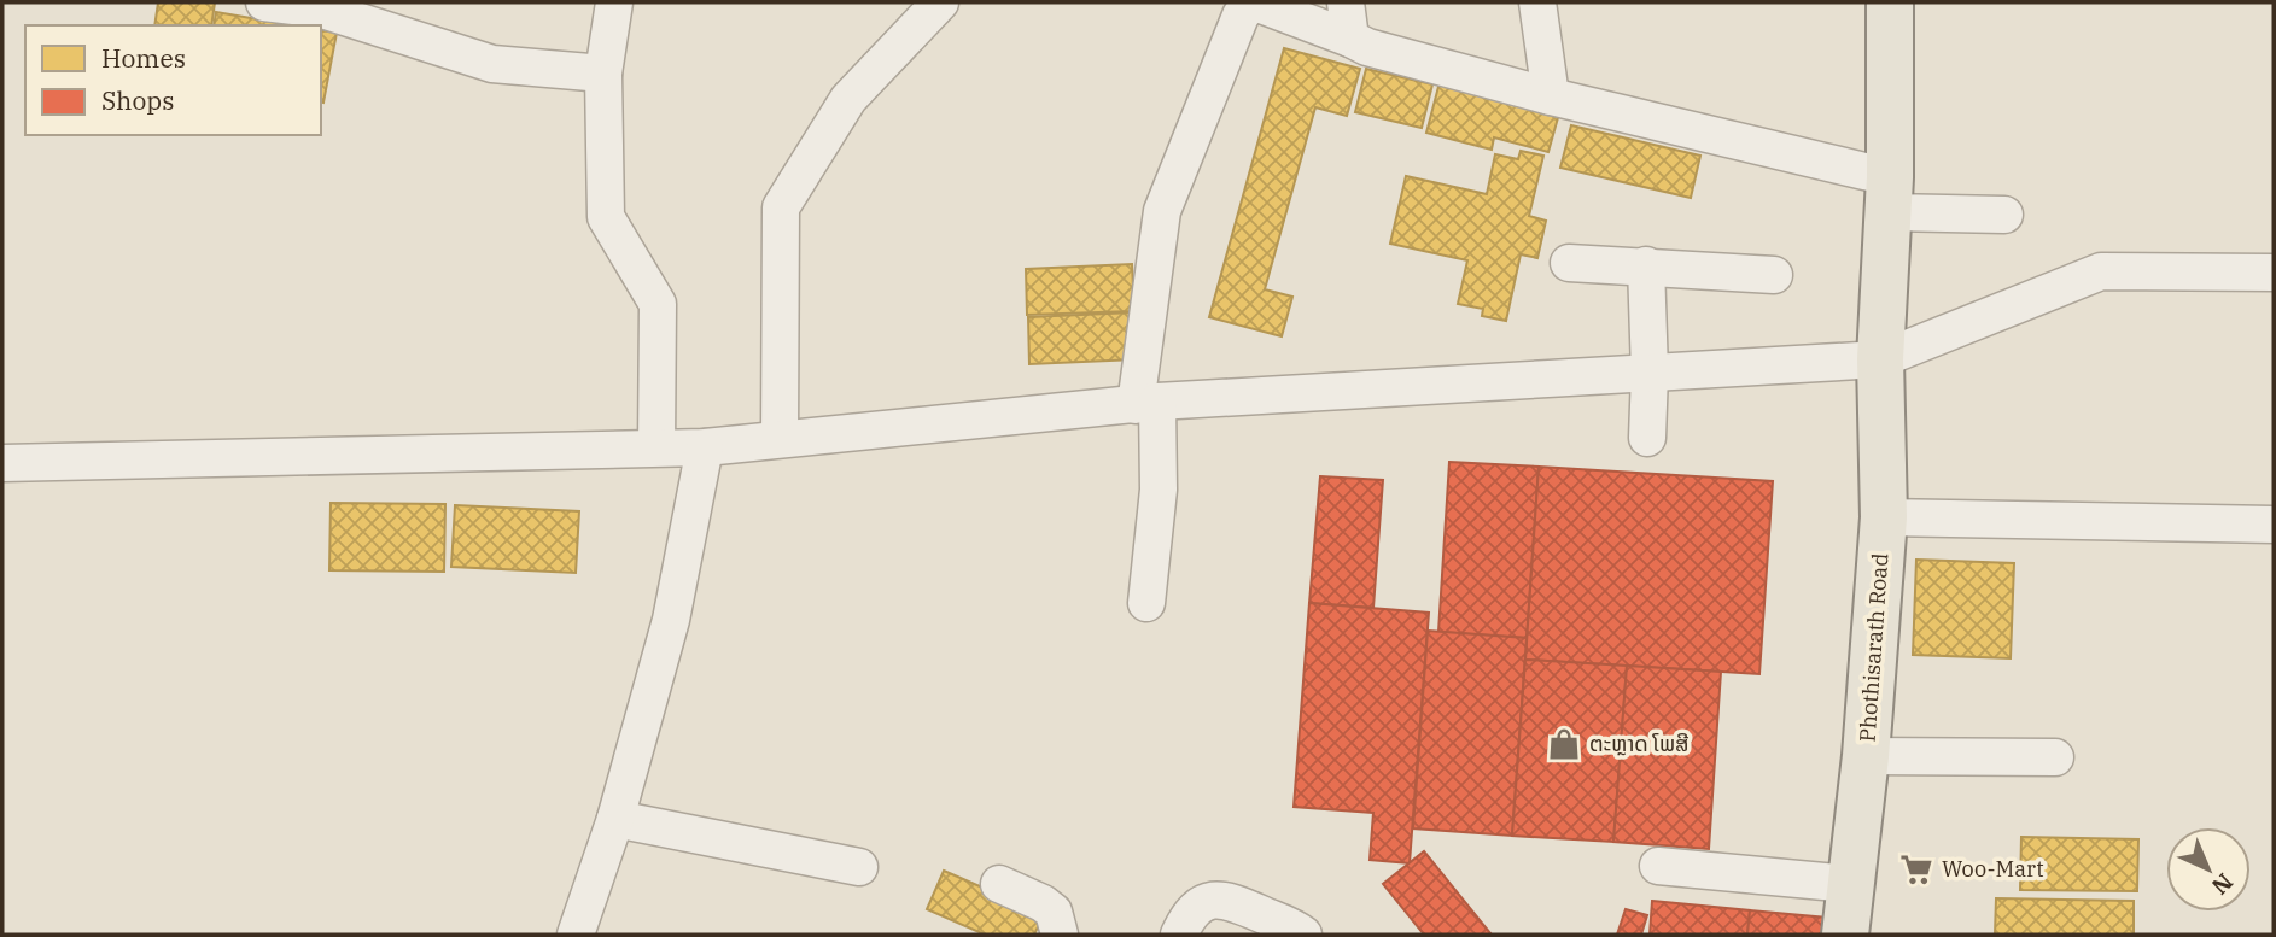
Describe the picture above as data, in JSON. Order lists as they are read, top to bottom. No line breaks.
{"streets":{"main road":["Phothisarath Road"]},"places":{"shop":["ຕະຫຼາດ ໂພສີ"],"supermarket":["Woo-Mart"]},"legend":["Homes","Shops"],"north":"bottom right"}
